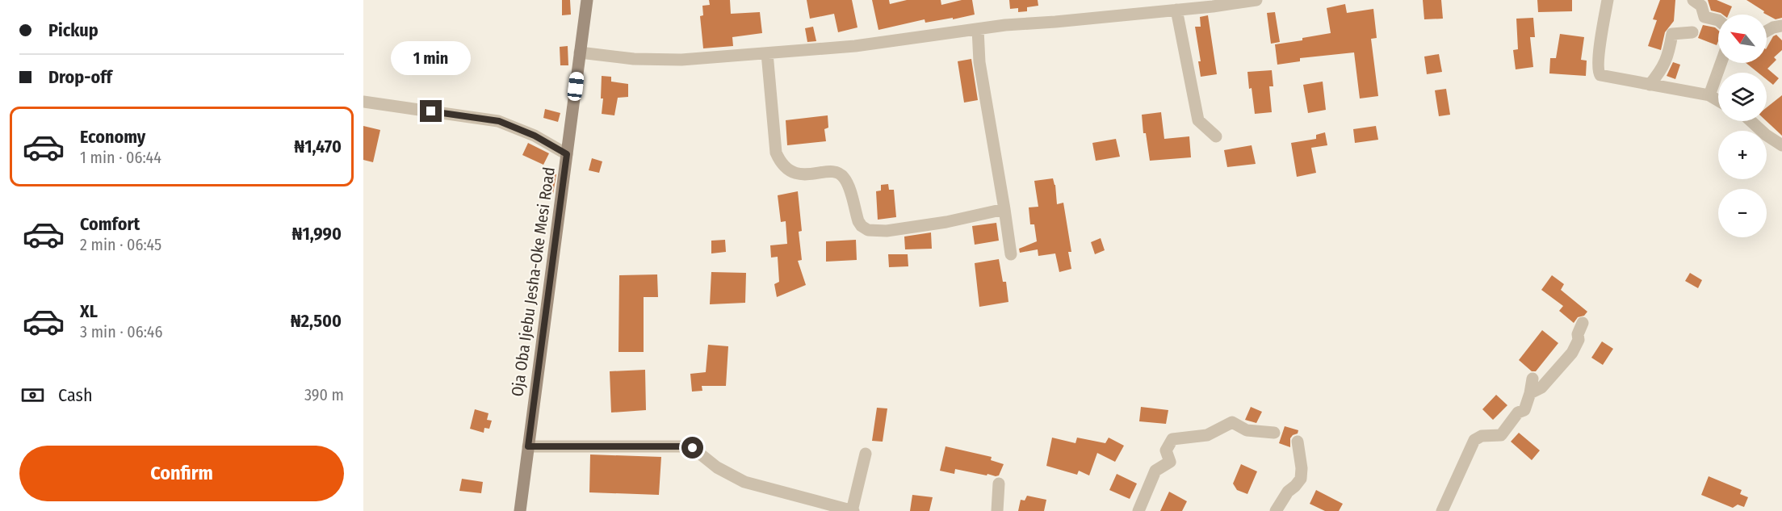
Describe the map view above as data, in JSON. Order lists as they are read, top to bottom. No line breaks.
{"streets":{"main road":["Oja Oba Ijebu Jesha-Oke Mesi Road"]},"north":"top left","page":{"banner":["Pickup","Drop-off"],"map_buttons":["+","−"],"bubble":"1 min","list":[{"name":"Economy","note":"1 min · 06:44","value":"₦1,470"},{"name":"Comfort","note":"2 min · 06:45","value":"₦1,990"},{"name":"XL","note":"3 min · 06:46","value":"₦2,500"}],"pay":["Cash","390 m"],"buttons":"Confirm"}}
